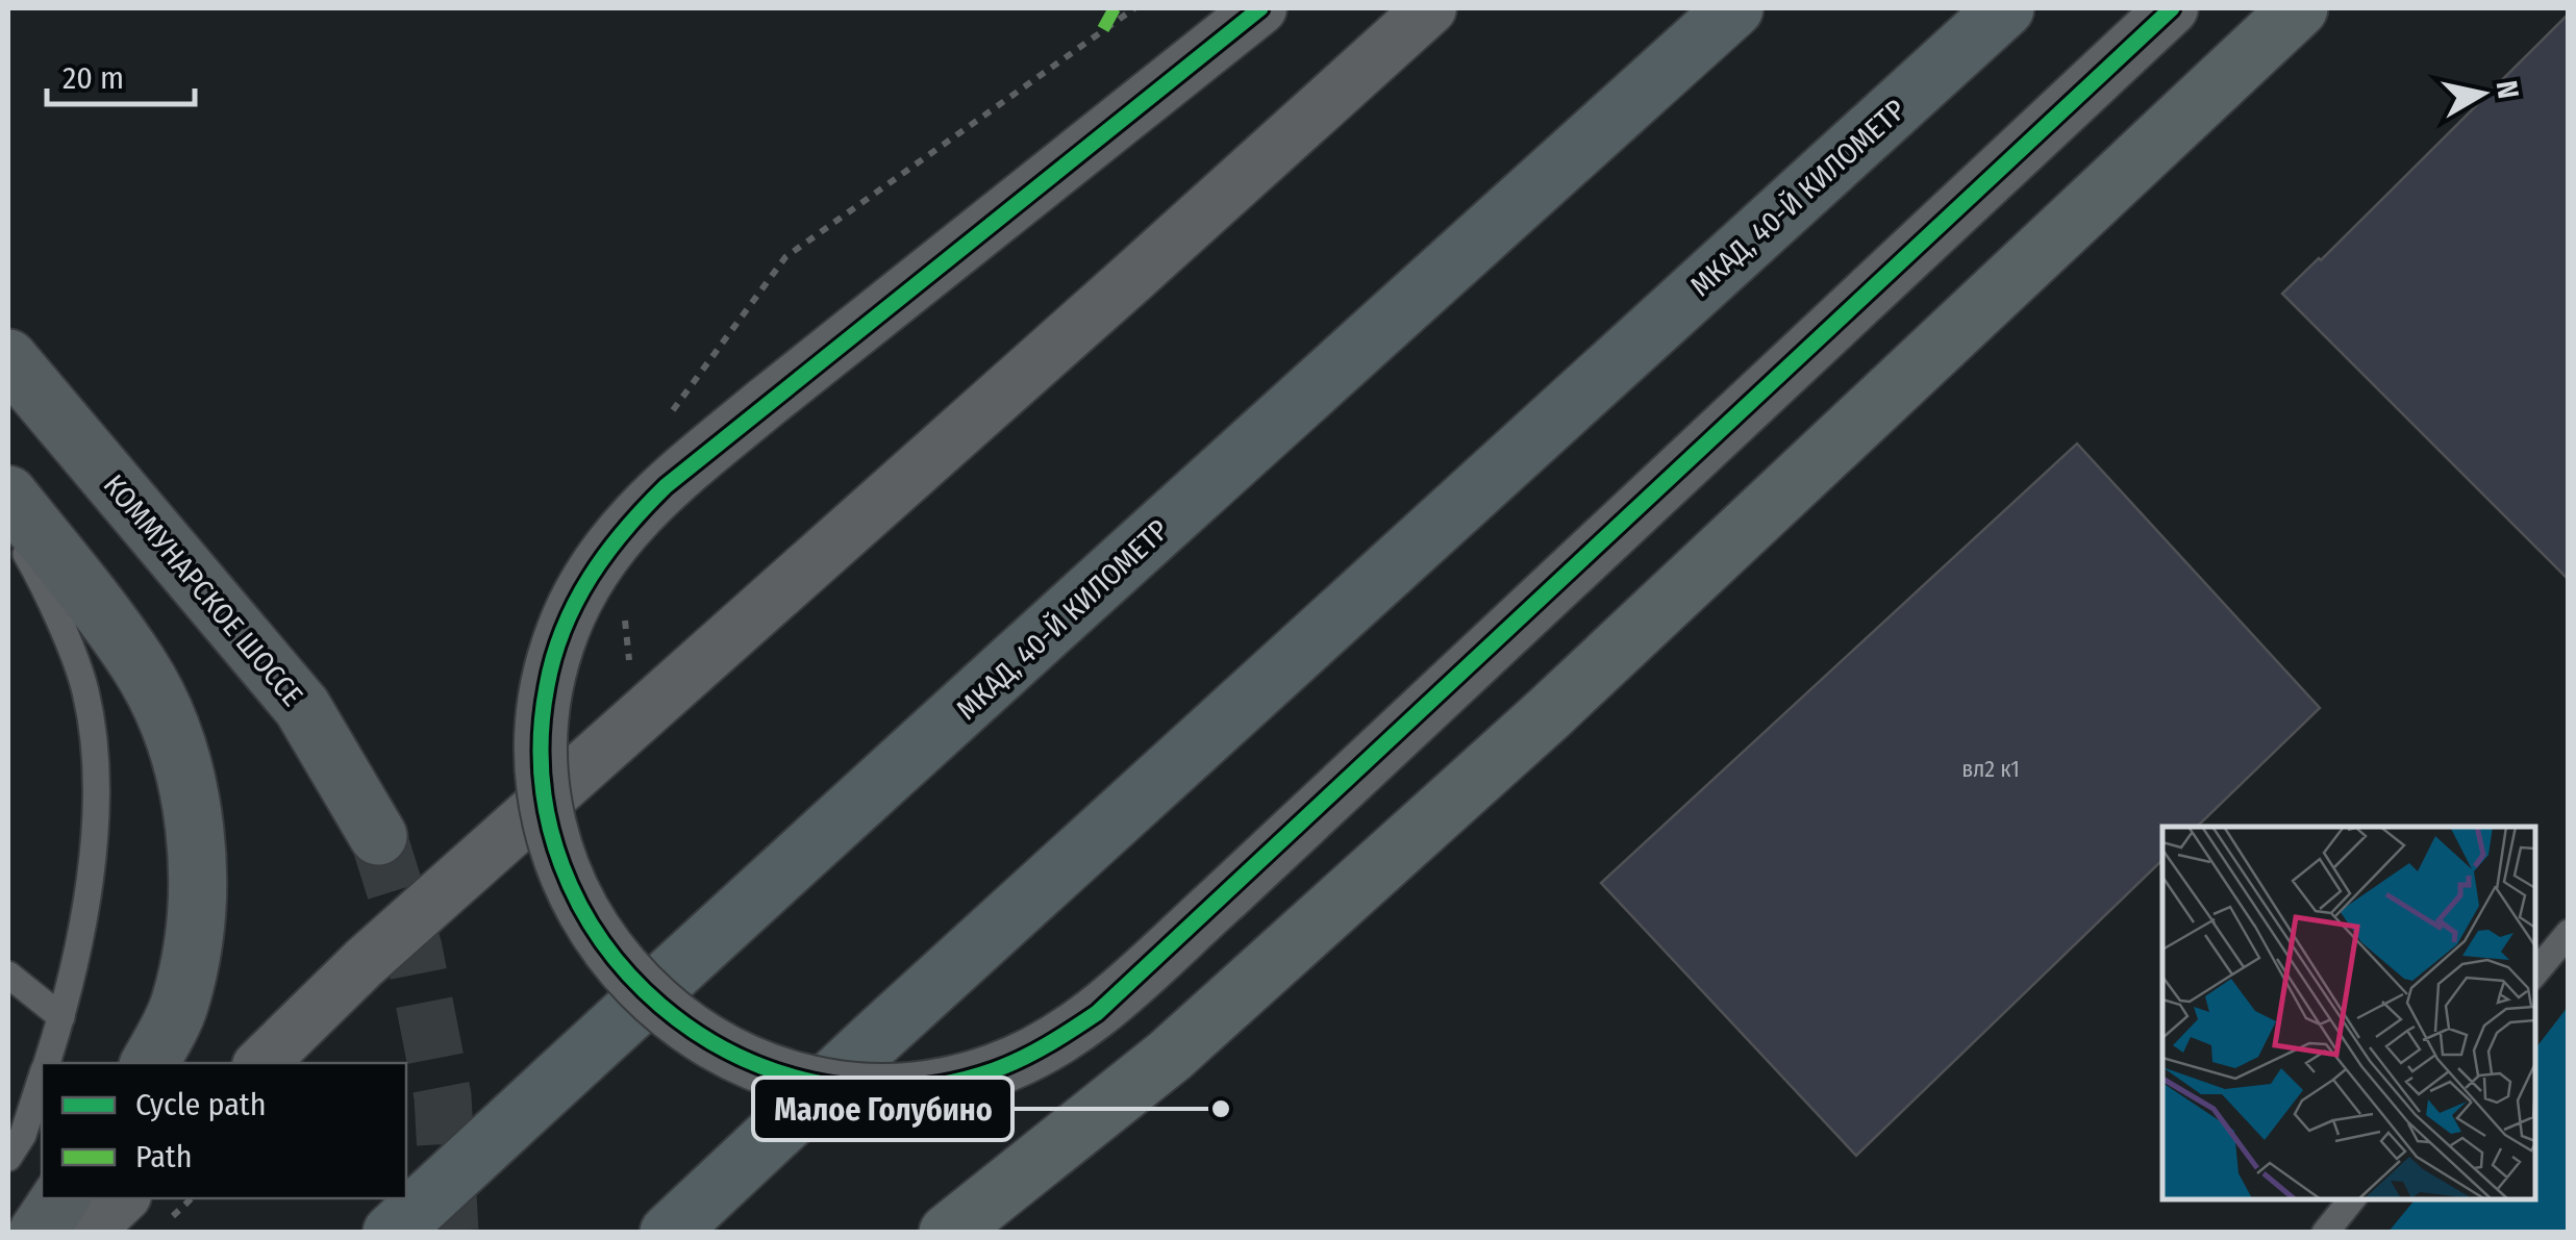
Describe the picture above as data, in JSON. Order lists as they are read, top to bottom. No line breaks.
{"streets":{"highway":["МКАД, 40-Й КИЛОМЕТР"],"main road":["КОММУНАРСКОЕ ШОССЕ"]},"places":["Малое Голубино"],"house_numbers":["вл2 к1"],"legend":["Cycle path","Path"],"scale_bar":"20 m","north":"right"}
